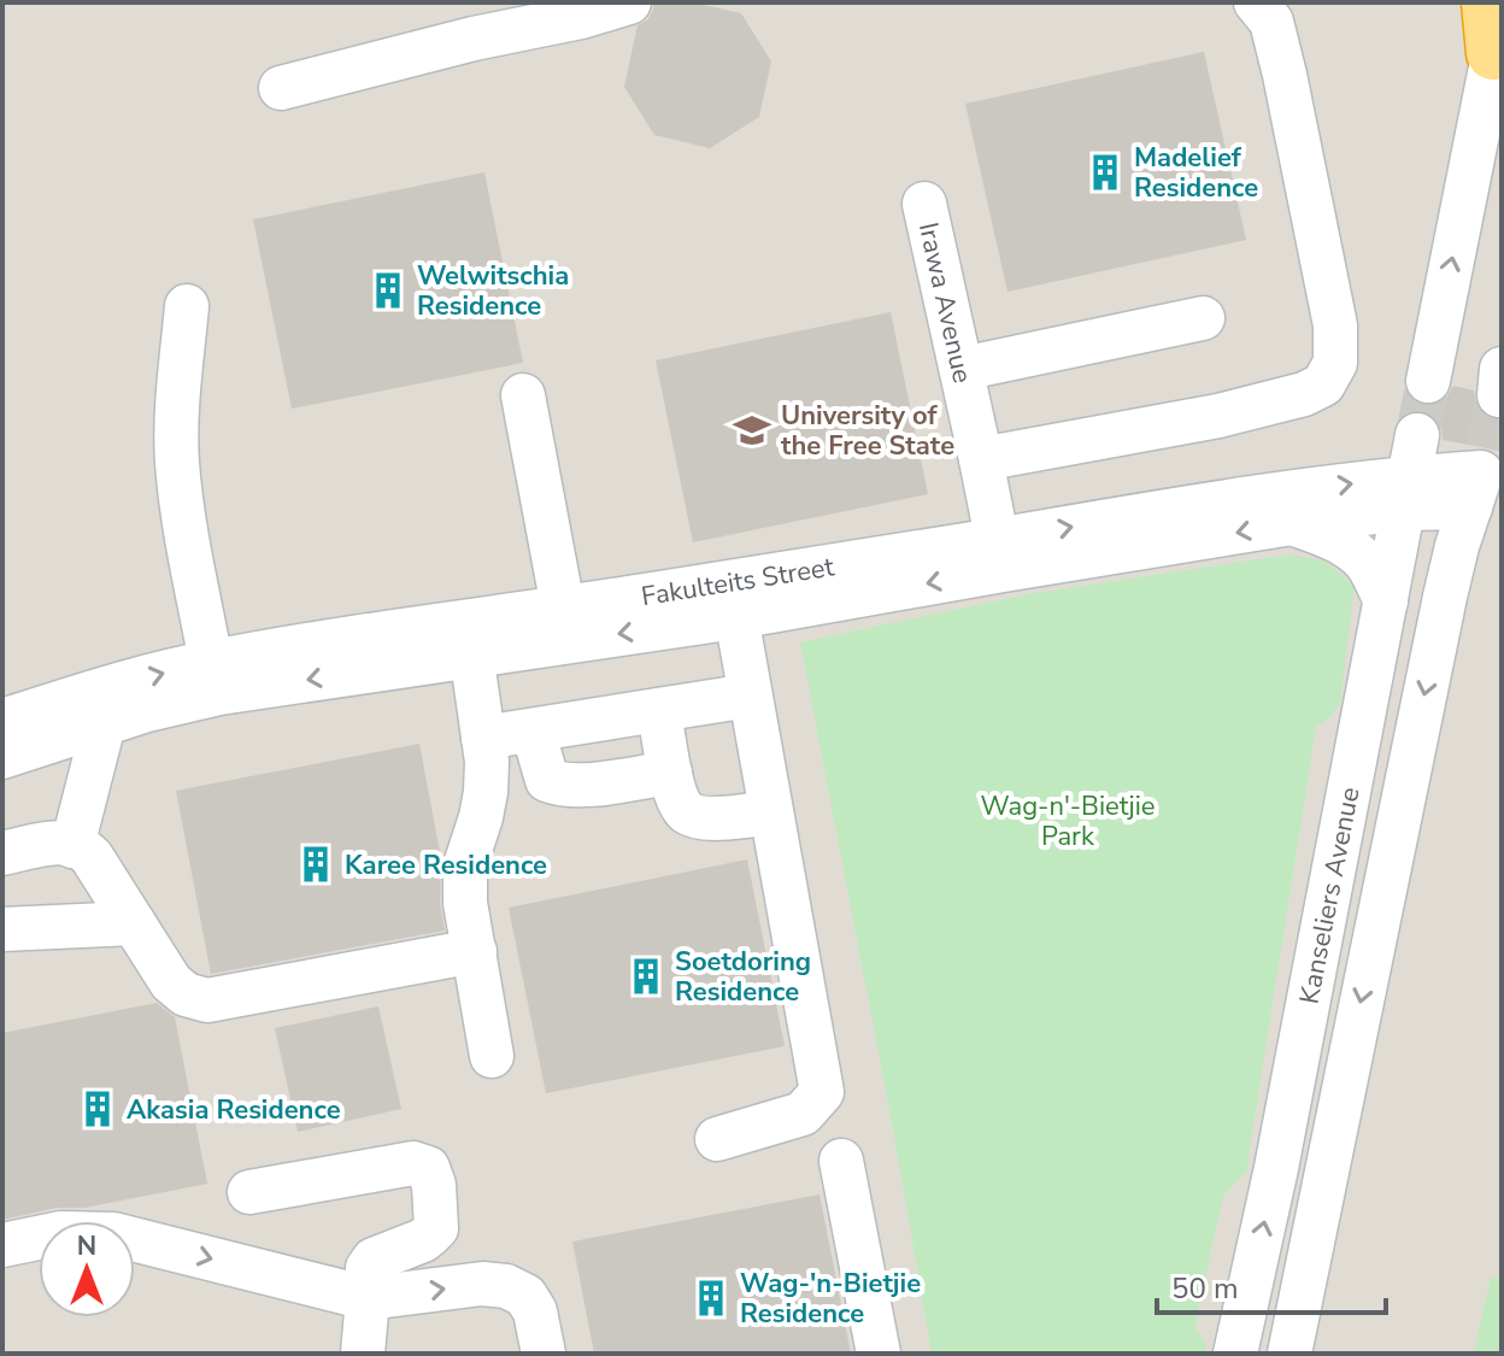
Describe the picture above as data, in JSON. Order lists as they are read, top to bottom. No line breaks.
{"streets":{"street":["Irawa Avenue","Fakulteits Street","Kanseliers Avenue"]},"crossings":[["Irawa Avenue","Fakulteits Street"],["Fakulteits Street","Kanseliers Avenue"]],"parks":["Wag-n'-Bietjie Park"],"places":{"building":["Madelief Residence","Welwitschia Residence","Karee Residence","Soetdoring Residence","Akasia Residence","Wag-'n-Bietjie Residence"],"school or university":["University of the Free State"]},"scale_bar":"50 m","north":"top"}
